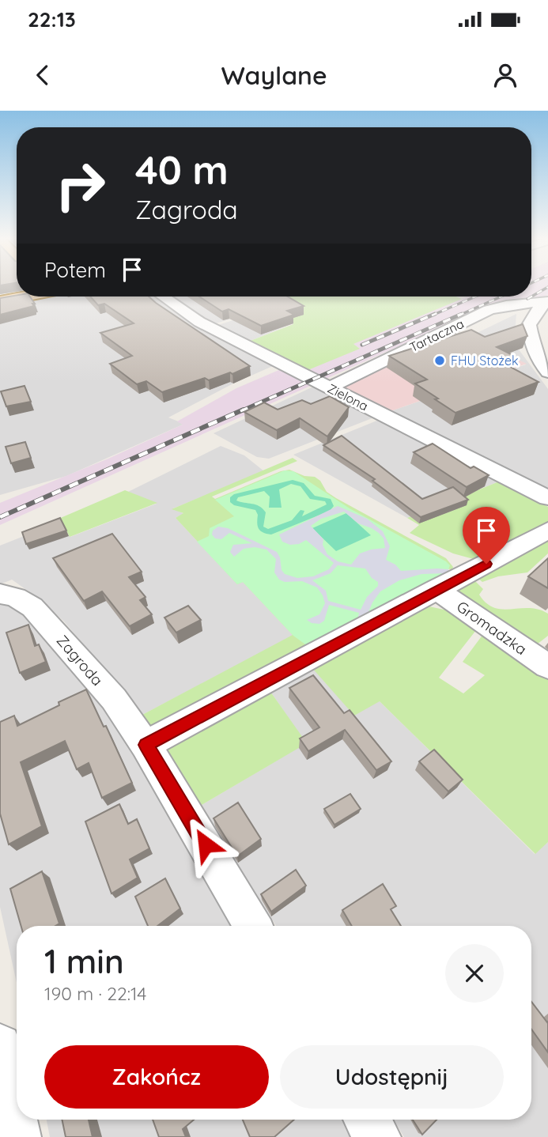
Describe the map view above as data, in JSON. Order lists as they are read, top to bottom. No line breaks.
{"streets":{"street":["Tartaczna","Zielona","Gromadzka","Zagroda"]},"crossings":[["Tartaczna","Zielona"]],"places":["FHU Stożek"],"page":{"status":"22:13","header":"Waylane","turn":["40 m","Zagroda"],"then":"Potem","heading":["1 min","190 m · 22:14"],"buttons":["Zakończ","Udostępnij"]}}
